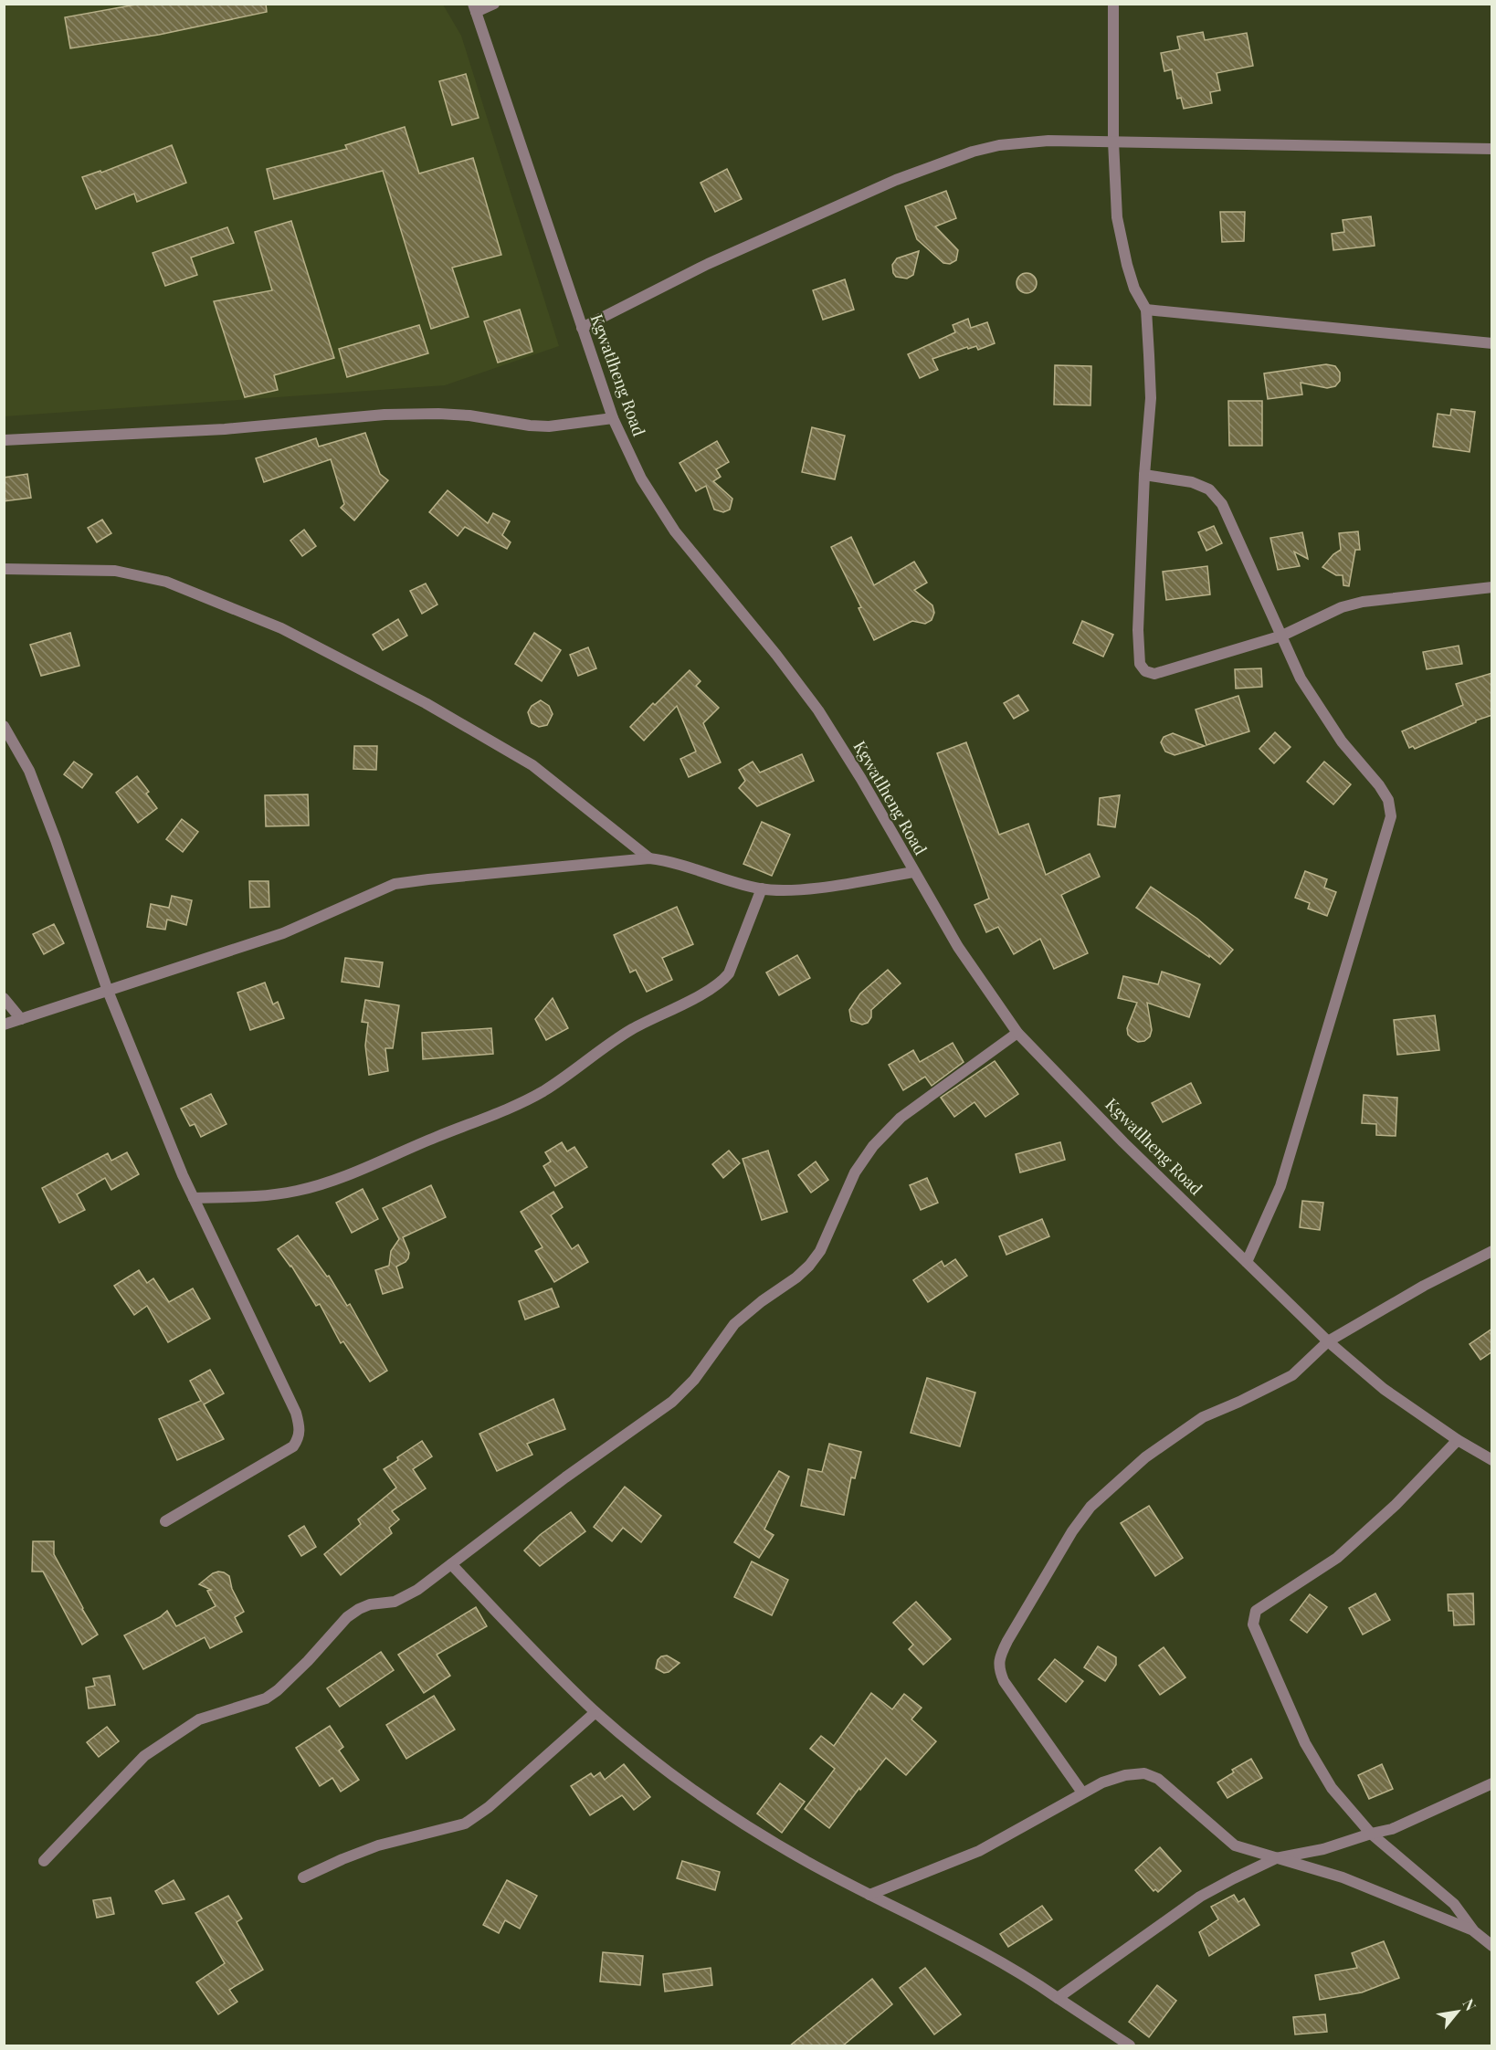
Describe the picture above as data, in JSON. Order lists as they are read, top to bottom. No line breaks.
{"streets":{"street":["Kgwatlheng Road"]},"north":"top right"}
